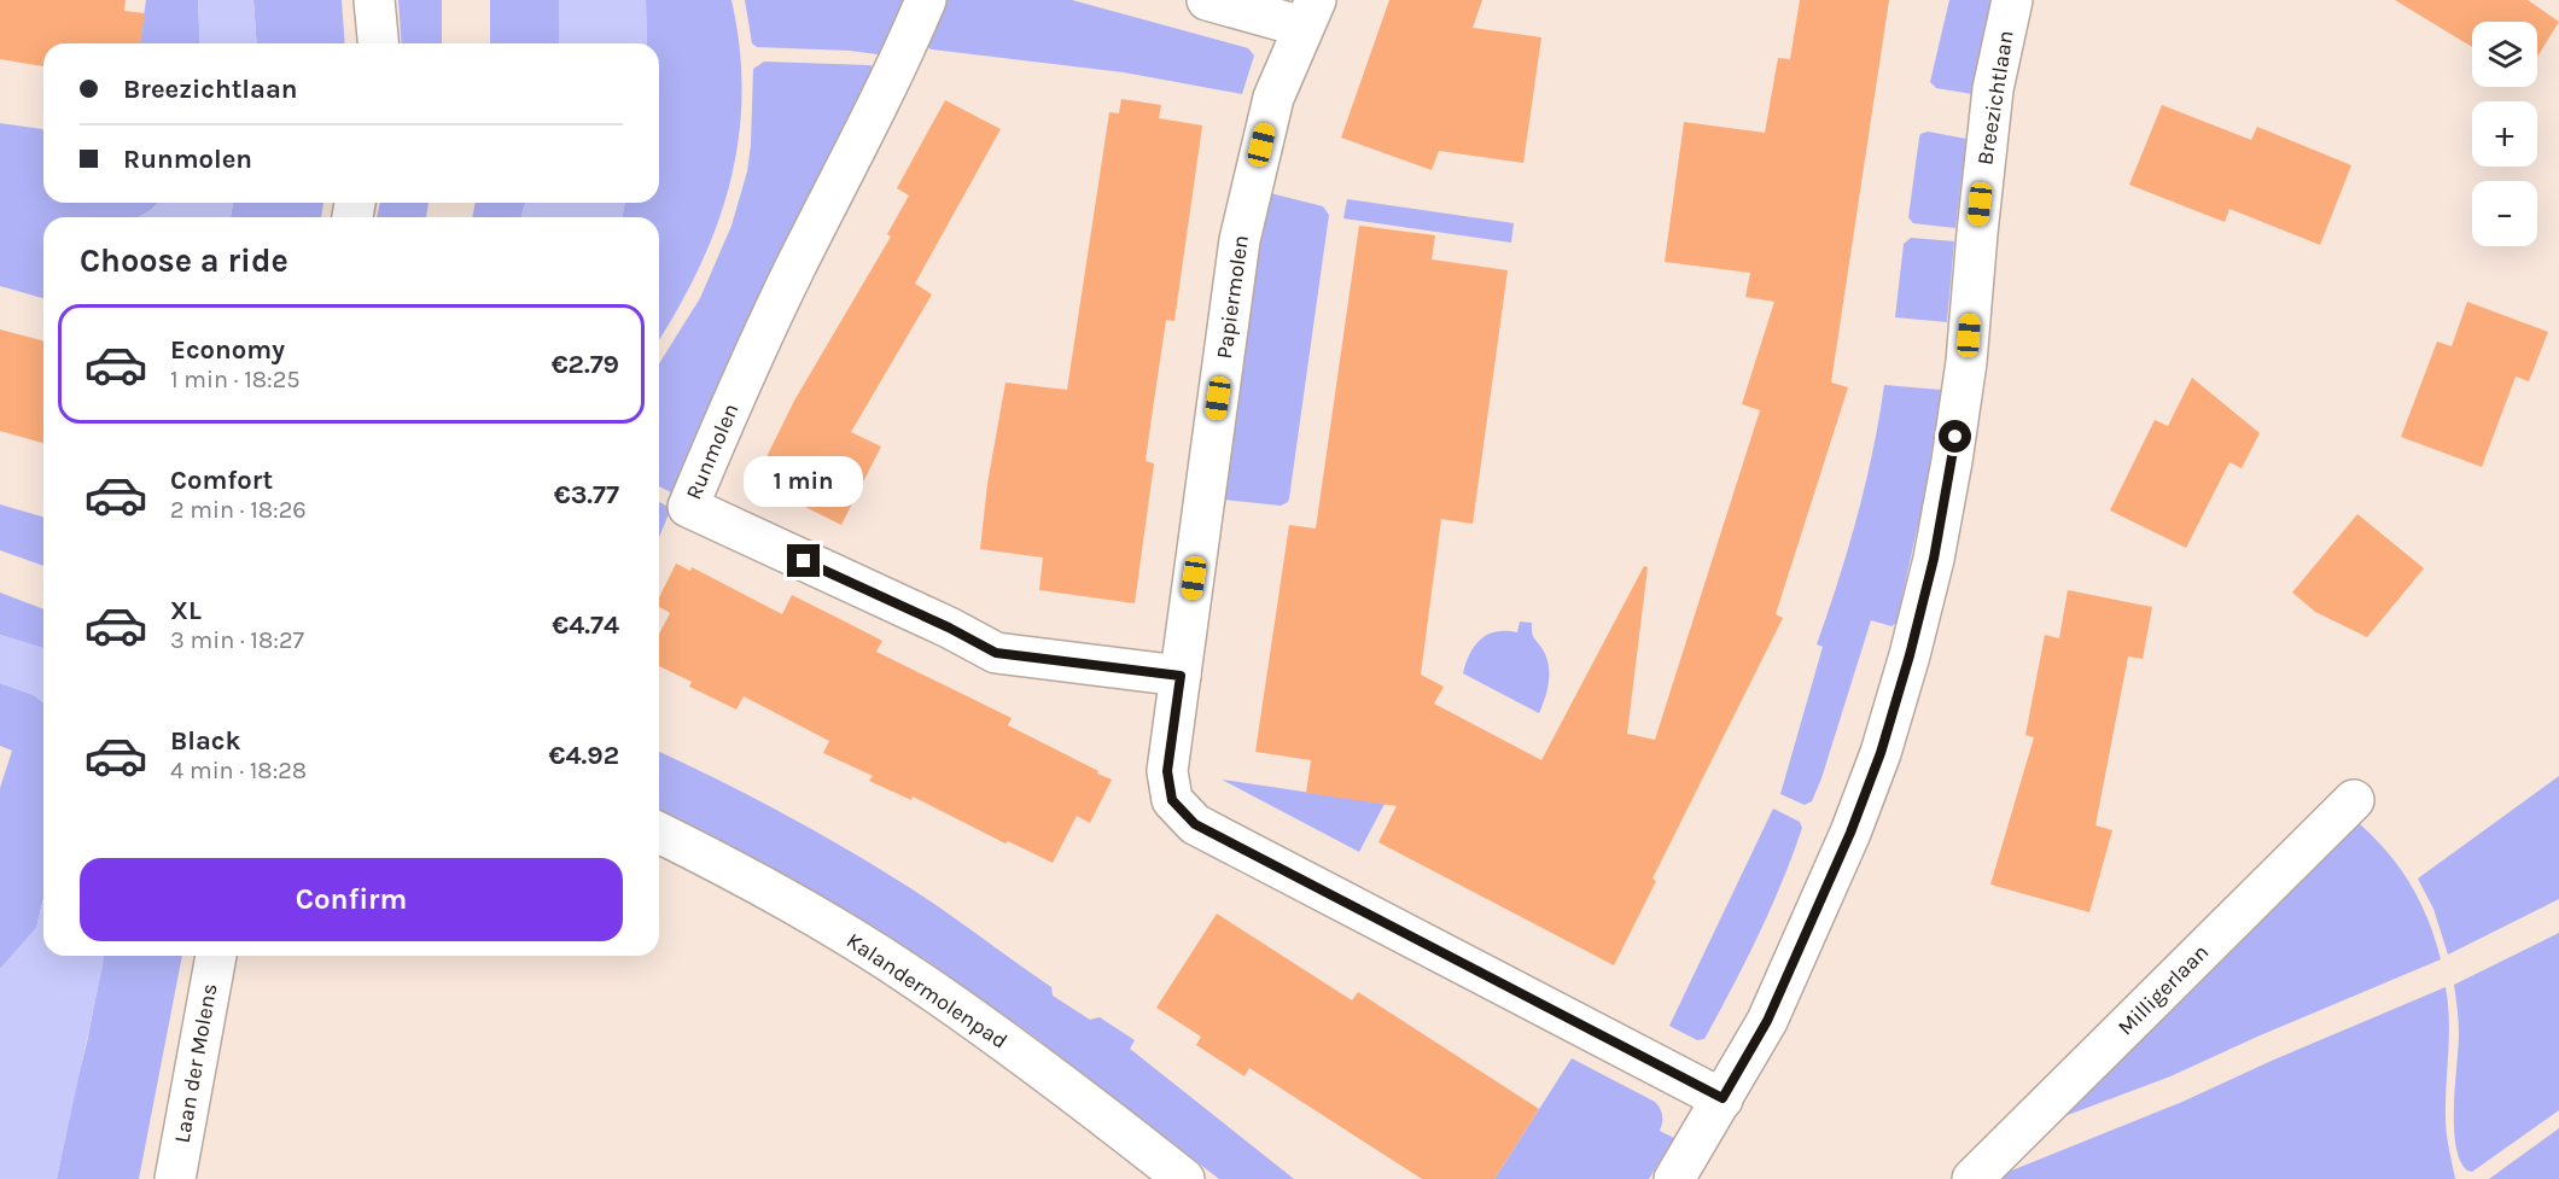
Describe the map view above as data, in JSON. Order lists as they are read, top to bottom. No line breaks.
{"streets":{"street":["Breezichtlaan","Papiermolen","Runmolen","Milligerlaan","Kalandermolenpad","Laan der Molens"]},"crossings":[["Breezichtlaan","Papiermolen"],["Papiermolen","Runmolen"]],"page":{"map_buttons":["+","−"],"banner":["Breezichtlaan","Runmolen"],"heading":"Choose a ride","list":[{"name":"Economy","note":"1 min · 18:25","value":"€2.79"},{"name":"Comfort","note":"2 min · 18:26","value":"€3.77"},{"name":"XL","note":"3 min · 18:27","value":"€4.74"},{"name":"Black","note":"4 min · 18:28","value":"€4.92"}],"bubble":"1 min","buttons":"Confirm"}}
